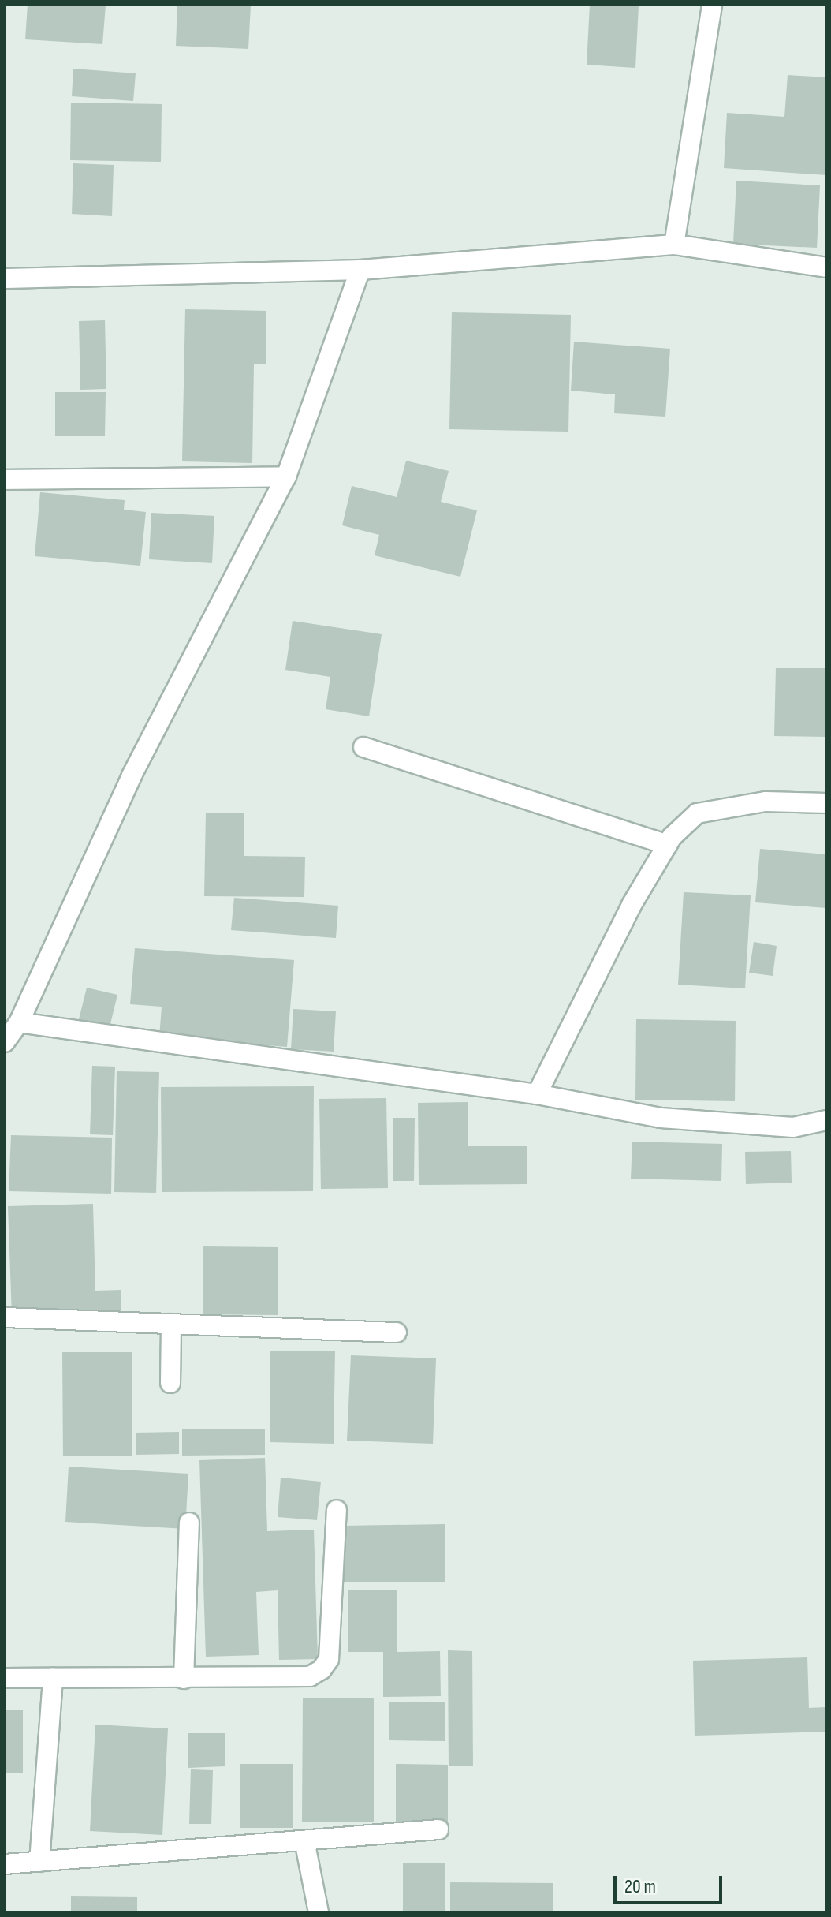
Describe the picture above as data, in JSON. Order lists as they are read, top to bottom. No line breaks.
{"scale_bar":"20 m"}
